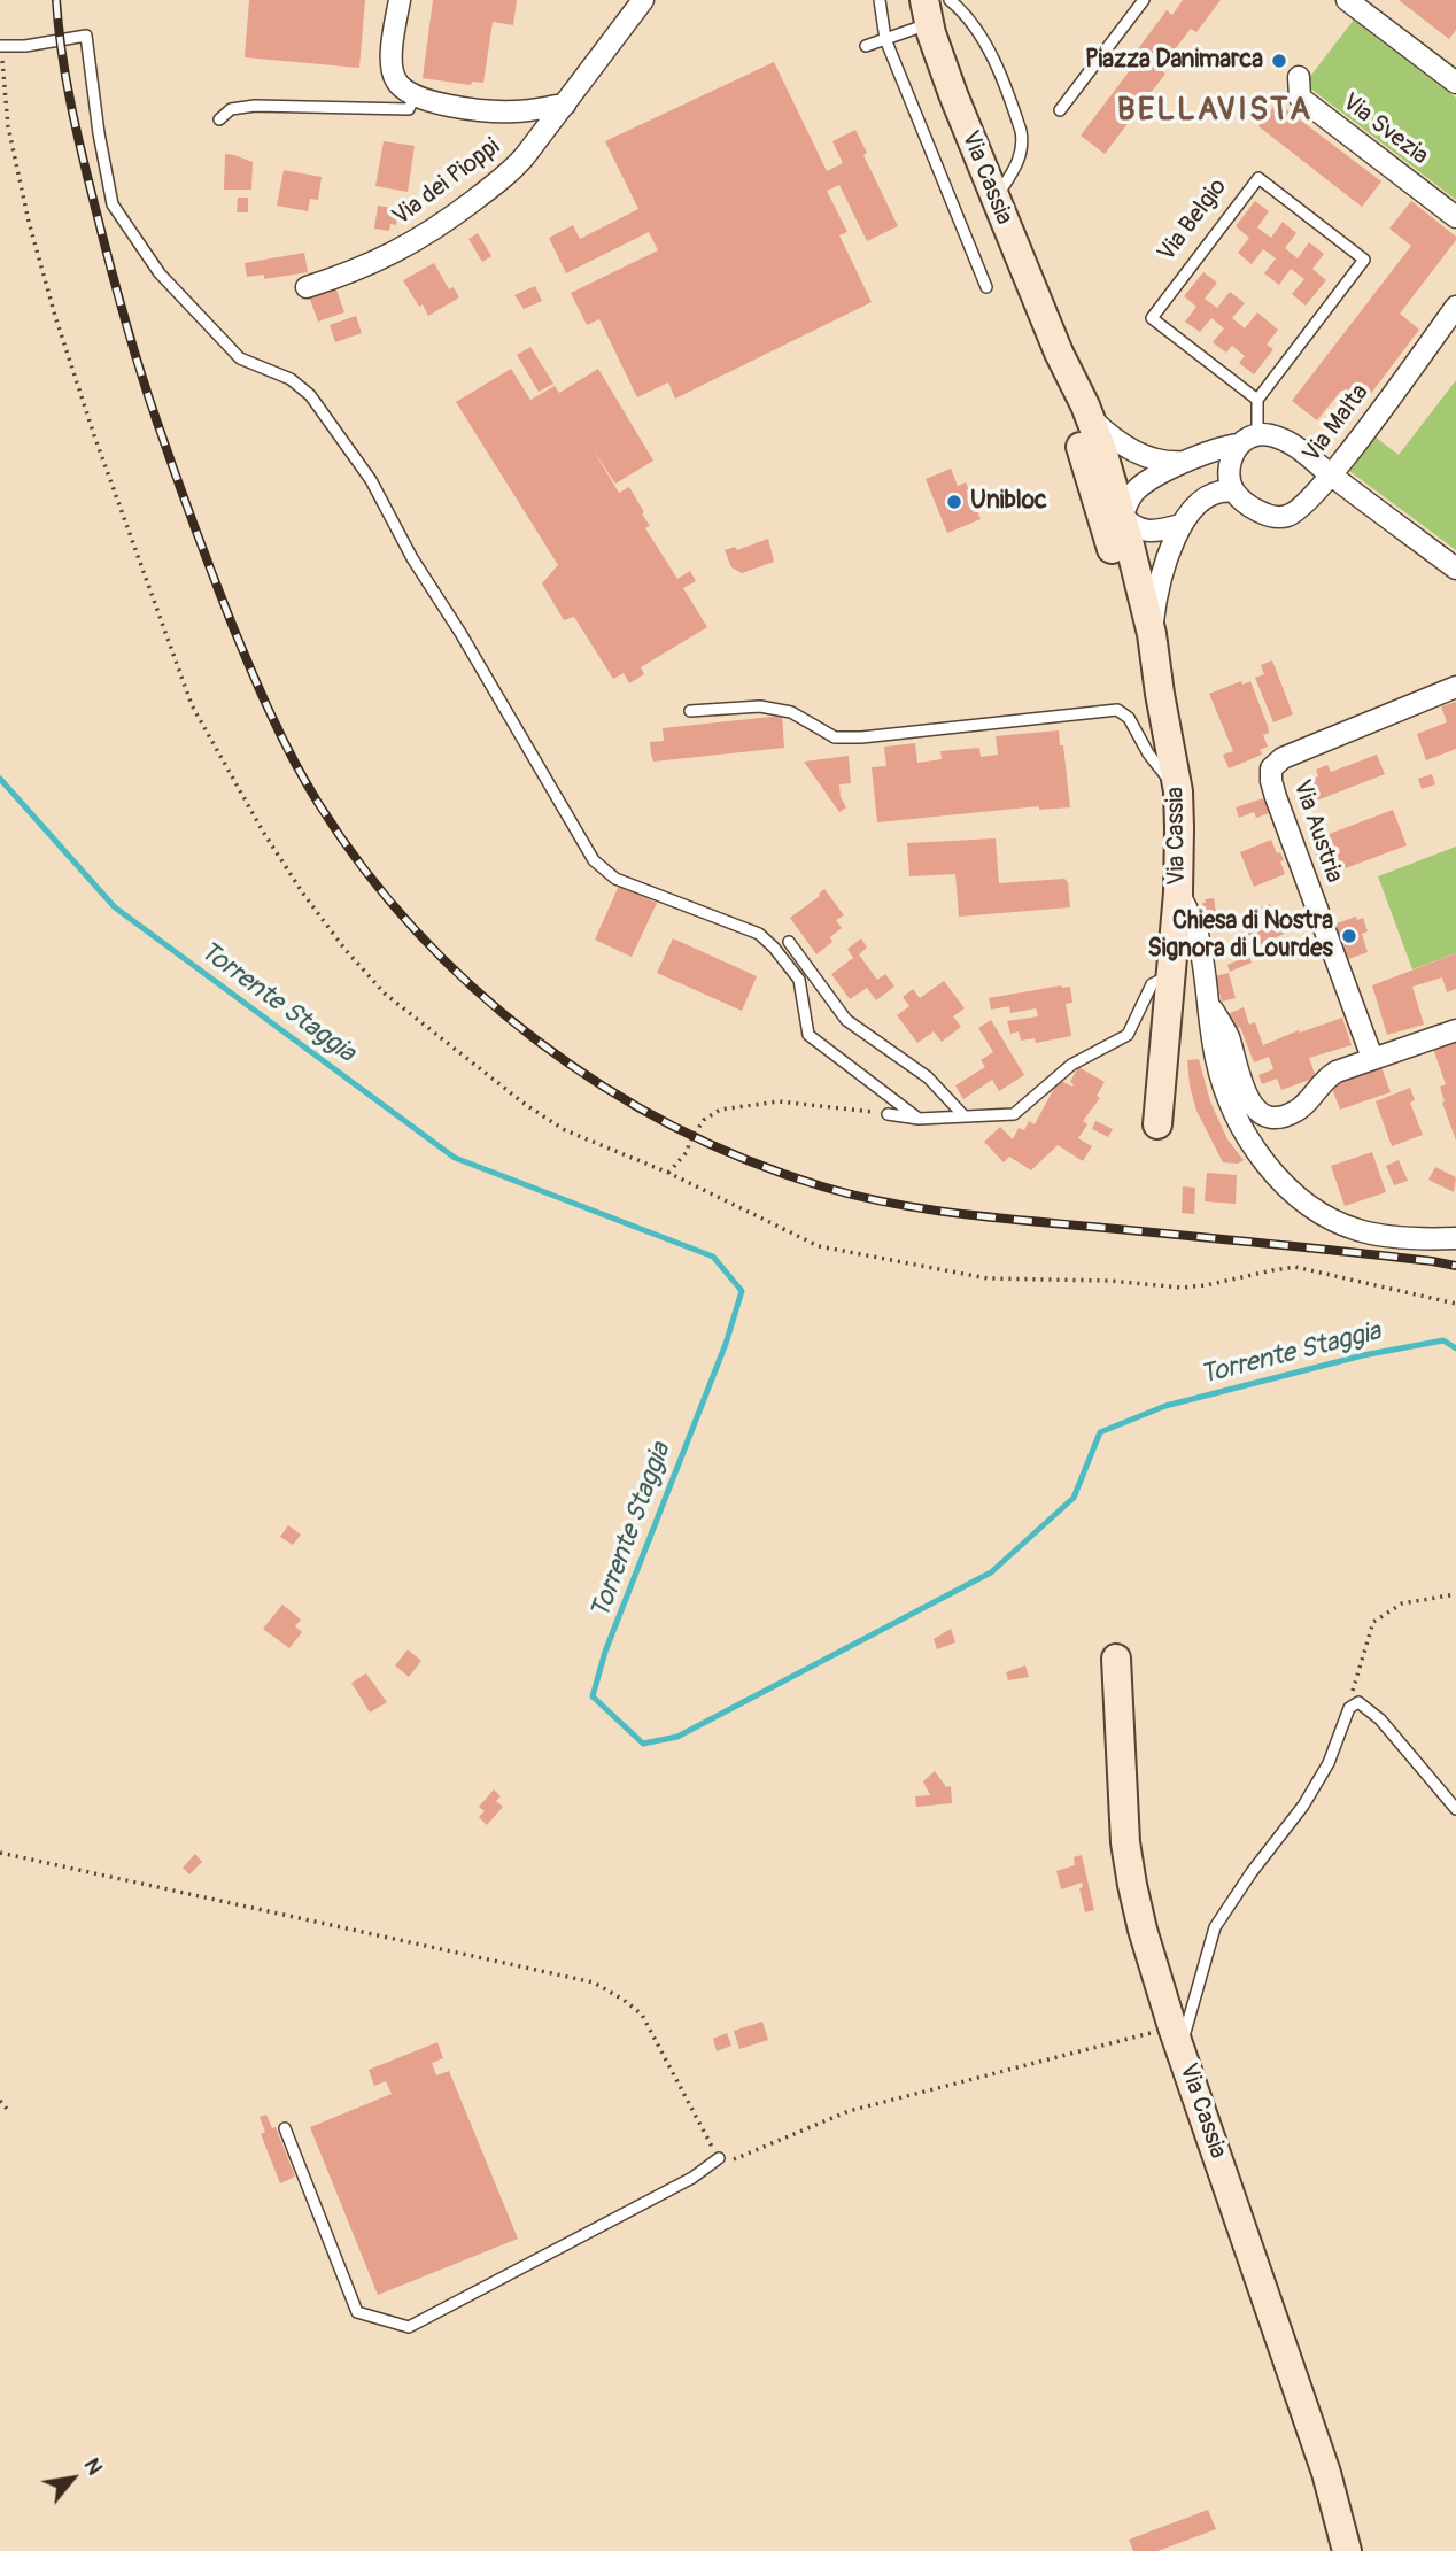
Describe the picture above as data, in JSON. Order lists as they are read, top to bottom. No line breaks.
{"streets":{"main road":["Via Cassia"],"street":["Via Svezia","Via dei Pioppi","Via Malta","Via Austria"],"lane":["Via Belgio"]},"districts":["BELLAVISTA"],"water":["Torrente Staggia"],"places":["Piazza Danimarca","Unibloc","Chiesa di Nostra Signora di Lourdes"],"north":"top right"}
